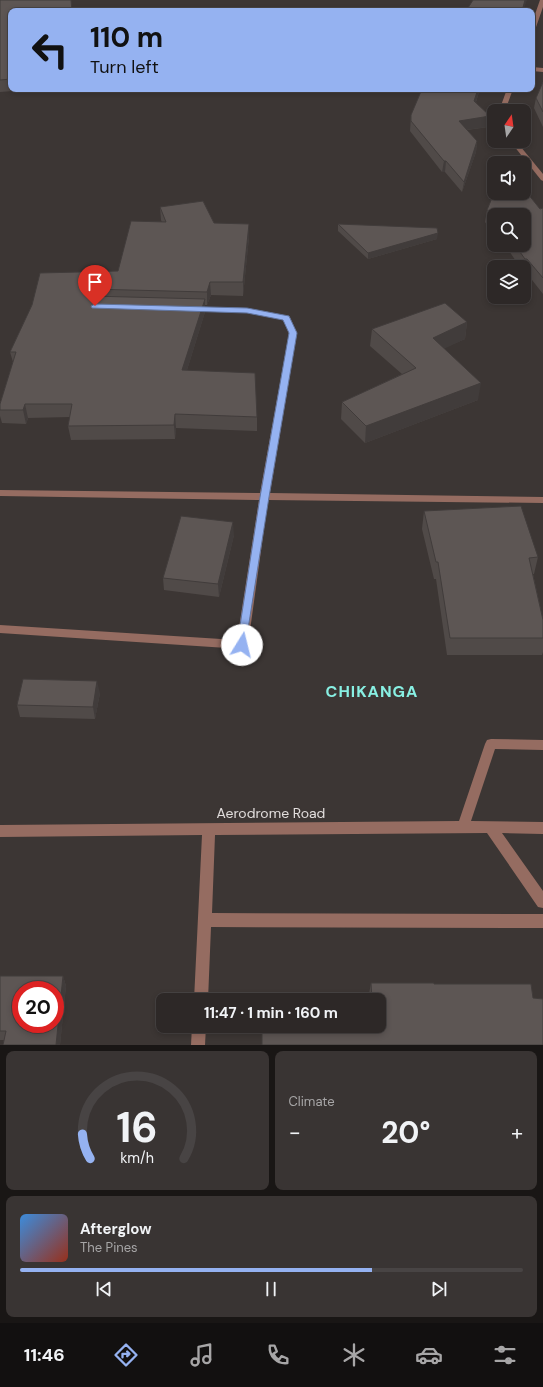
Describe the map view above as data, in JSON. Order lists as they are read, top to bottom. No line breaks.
{"streets":{"street":["Aerodrome Road"]},"districts":["CHIKANGA"],"north":"top","page":{"turn":["110 m","Turn left"],"limit":"20","trip":"11:47 · 1 min · 160 m","tile":"Climate","heat":["−","20°","+"],"song":["Afterglow","The Pines"],"tabs":"11:46","gauge":["16","km/h"]}}
